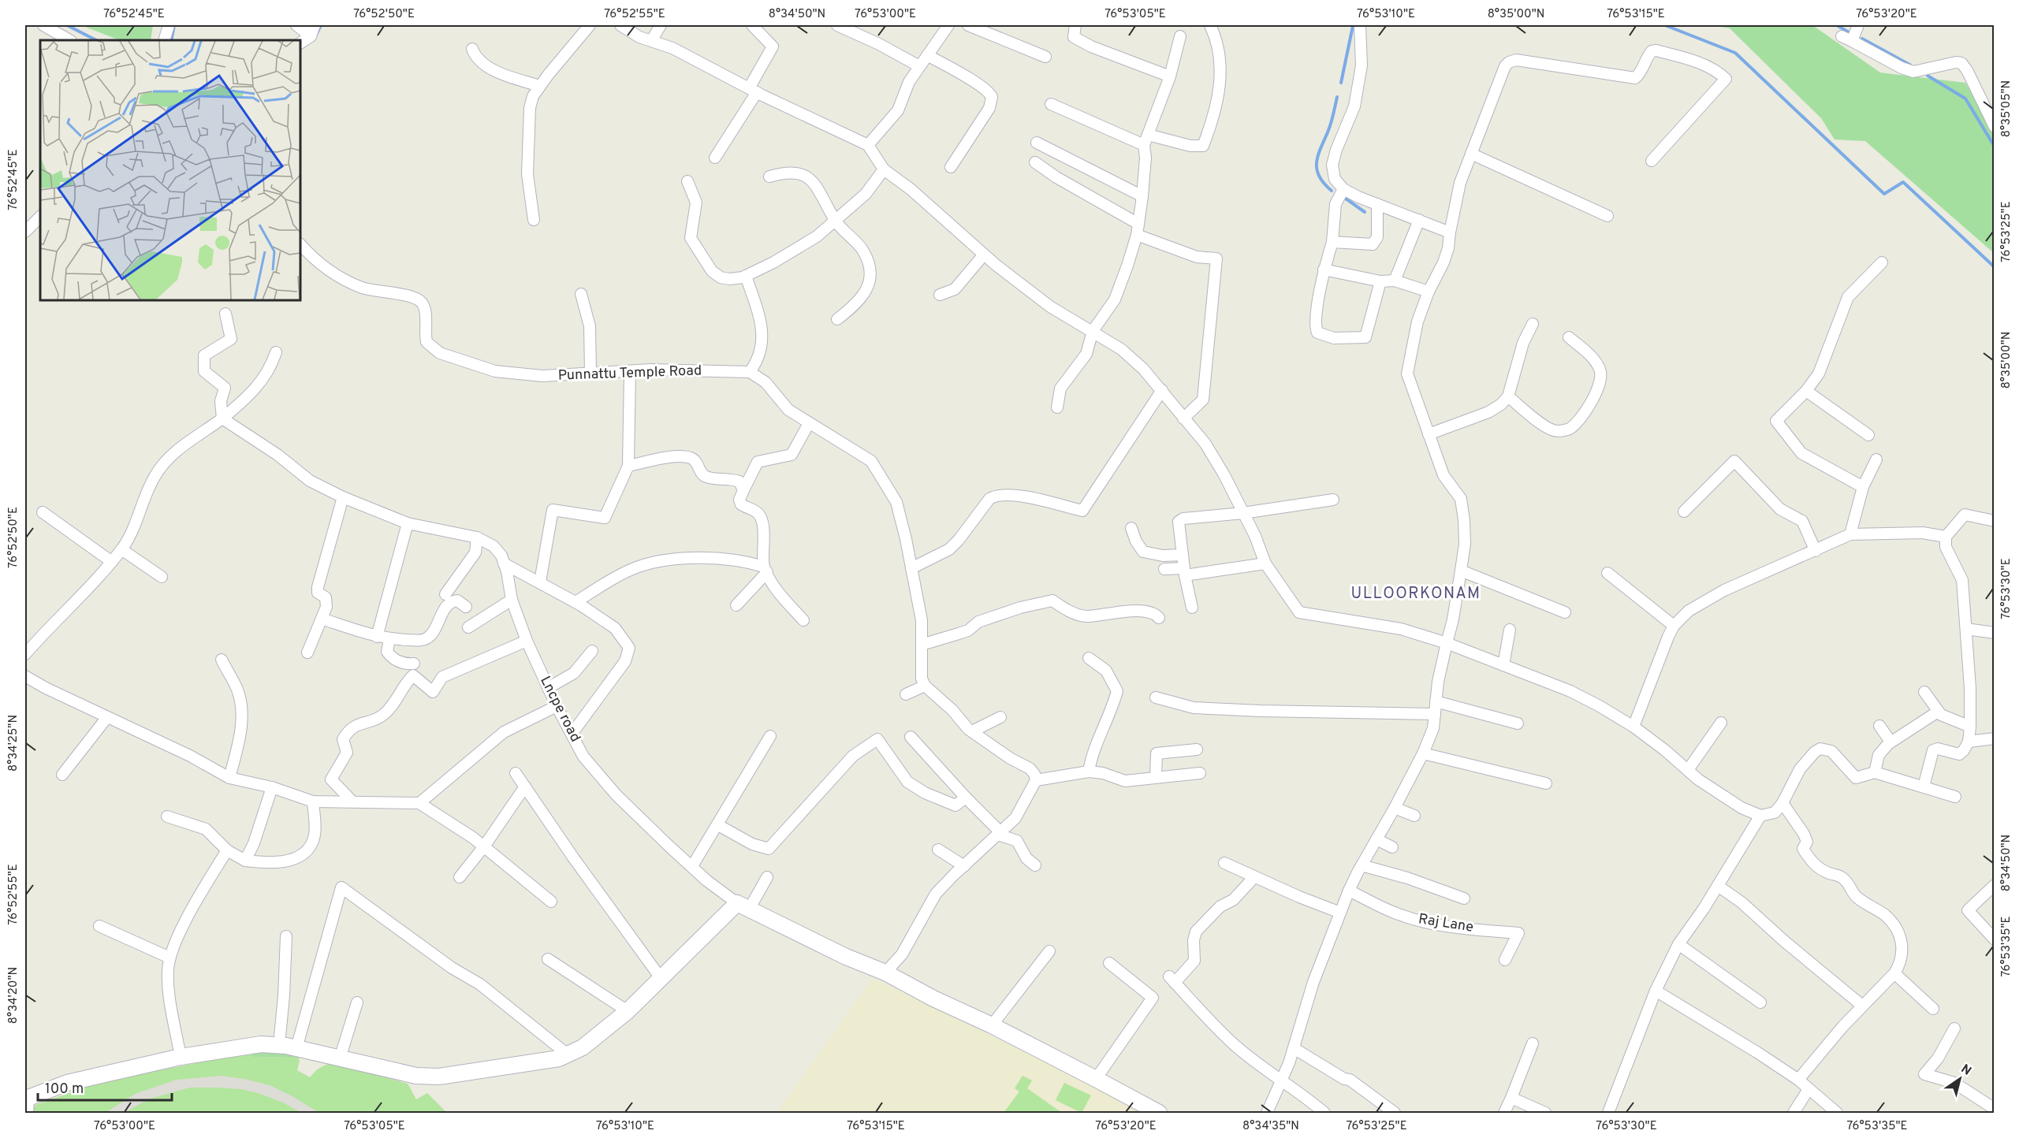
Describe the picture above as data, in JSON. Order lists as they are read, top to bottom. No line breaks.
{"streets":{"street":["Punnattu Temple Road","Lncpe road","Raj Lane"]},"districts":["ULLOORKONAM"],"scale_bar":"100 m","north":"top right","coordinates":["76°52'45\"E","76°52'50\"E","76°52'55\"E","8°34'50\"N","76°53'00\"E","76°53'05\"E","76°53'10\"E","8°35'00\"N","76°53'15\"E","76°53'20\"E","8°35'05\"N","76°53'25\"E","76°53'30\"E","8°34'25\"N","76°53'35\"E","8°34'20\"N","8°34'35\"N"]}
